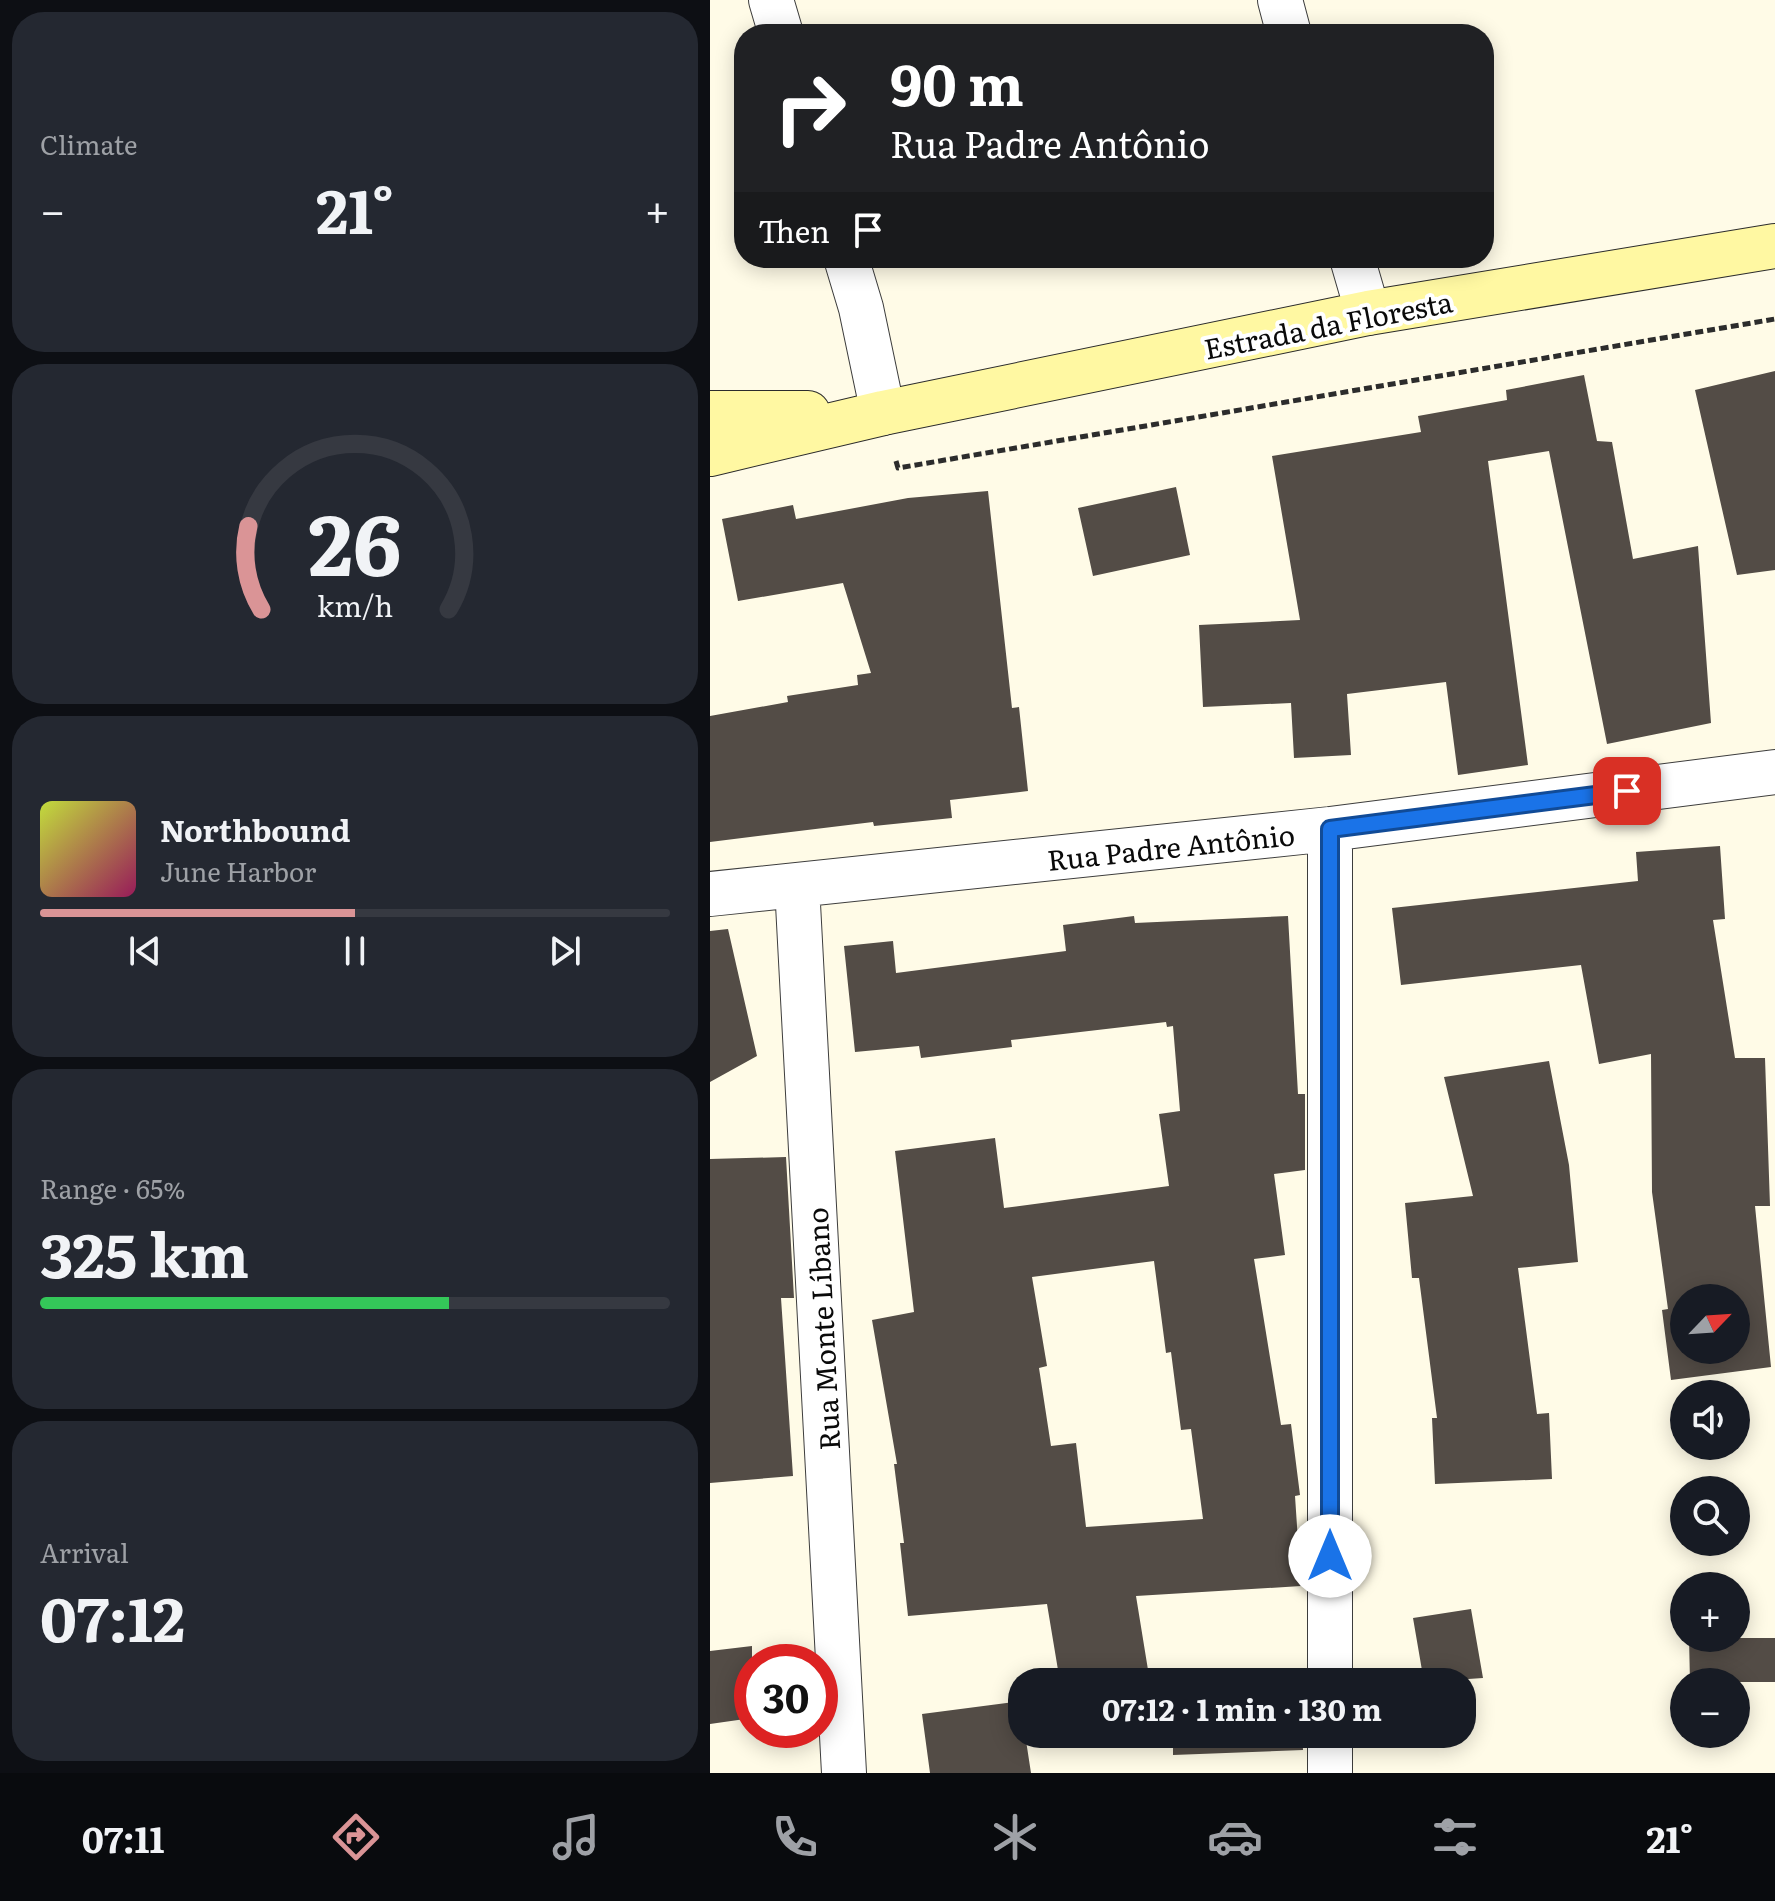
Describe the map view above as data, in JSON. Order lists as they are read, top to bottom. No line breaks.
{"streets":{"main road":["Estrada da Floresta"],"street":["Rua Padre Antônio","Rua Monte Líbano"]},"crossings":[["Rua Padre Antônio","Rua Monte Líbano"]],"north":"top right","page":{"tile":["Climate",["Range · 65%","325 km"],["Arrival","07:12"]],"turn":["90 m","Rua Padre Antônio"],"heat":["−","21°","+"],"then":"Then","song":["Northbound","June Harbor"],"map_buttons":["+","−"],"limit":"30","trip":"07:12 · 1 min · 130 m","tabs":["07:11","21°"],"gauge":["26","km/h"]}}
